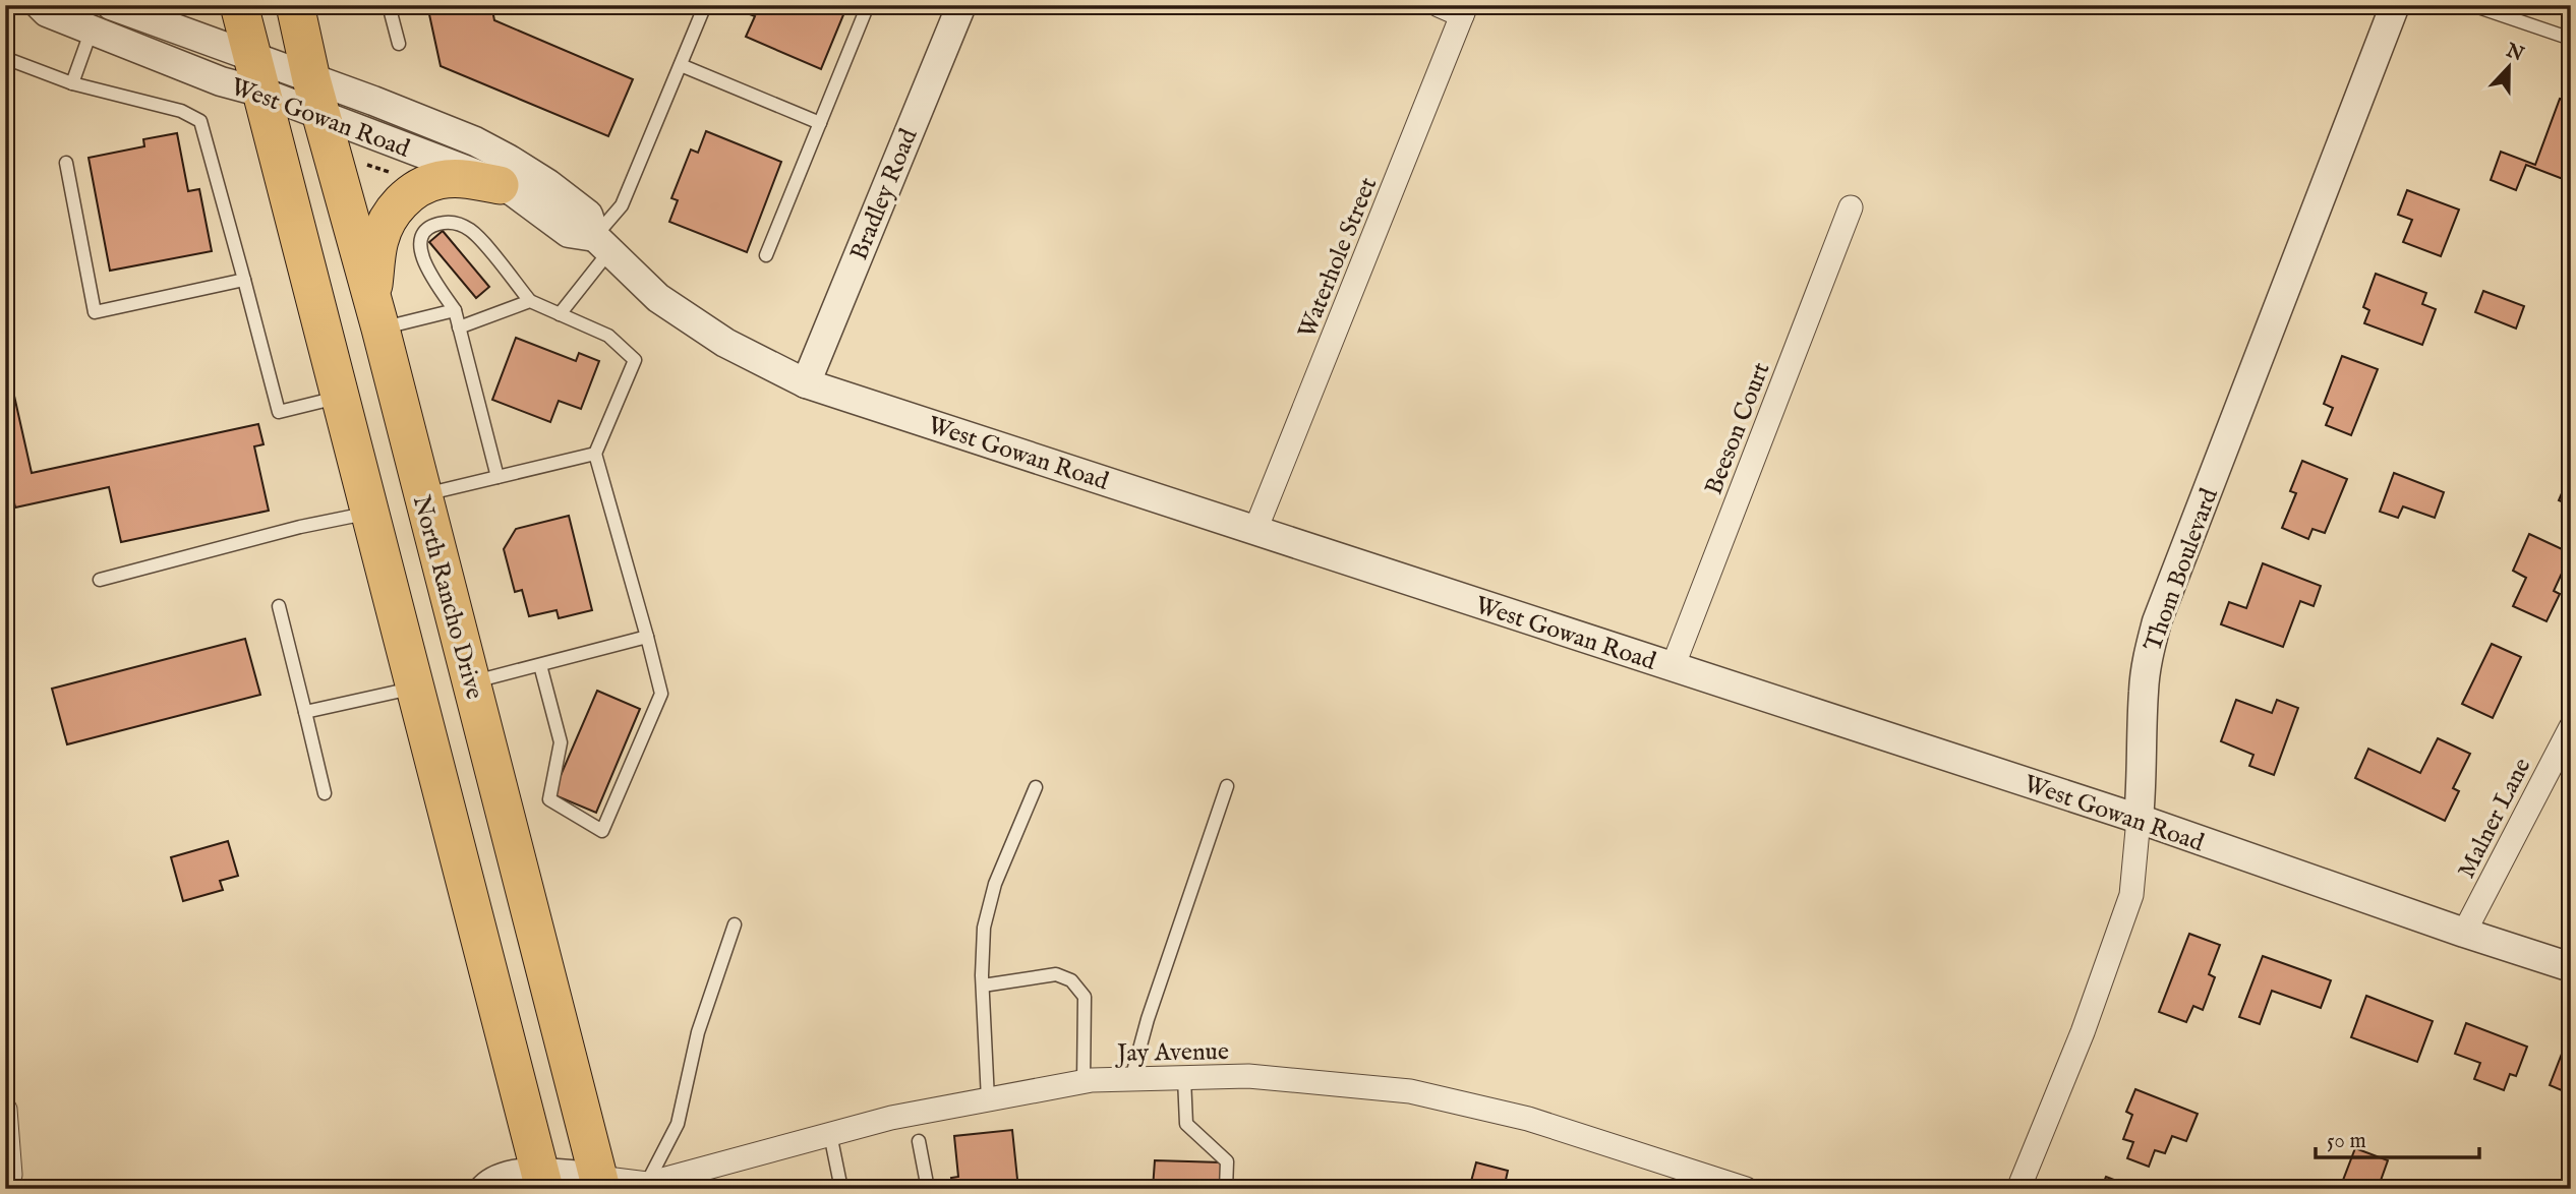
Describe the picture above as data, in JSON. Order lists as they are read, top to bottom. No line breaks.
{"streets":{"main road":["North Rancho Drive"],"street":["West Gowan Road","Bradley Road","Waterhole Street","Beeson Court","Thom Boulevard","Malner Lane","Jay Avenue"]},"crossings":[["West Gowan Road","Bradley Road"],["West Gowan Road","Waterhole Street"],["West Gowan Road","Beeson Court"],["West Gowan Road","Thom Boulevard"],["West Gowan Road","North Rancho Drive"],["West Gowan Road","Malner Lane"],["North Rancho Drive","Jay Avenue"]],"scale_bar":"50 m","north":"top"}
